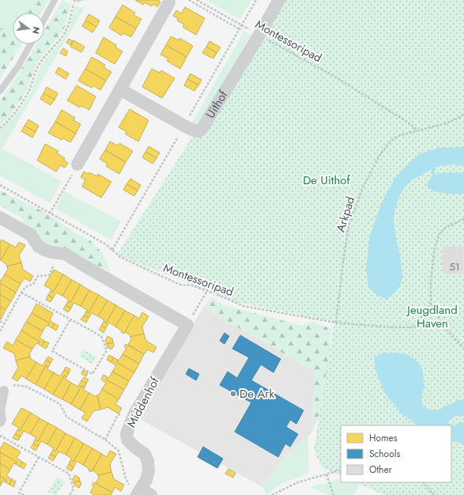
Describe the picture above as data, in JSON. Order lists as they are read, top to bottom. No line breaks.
{"streets":{"street":["Uithof","Middenhof"],"path":["Montessoripad","Arkpad"]},"crossings":[["Montessoripad","Uithof"],["Montessoripad","Arkpad"]],"parks":["De Uithof","Jeugdland Haven"],"places":["De Ark"],"house_numbers":["51"],"legend":["Homes","Schools","Other"],"north":"right"}
